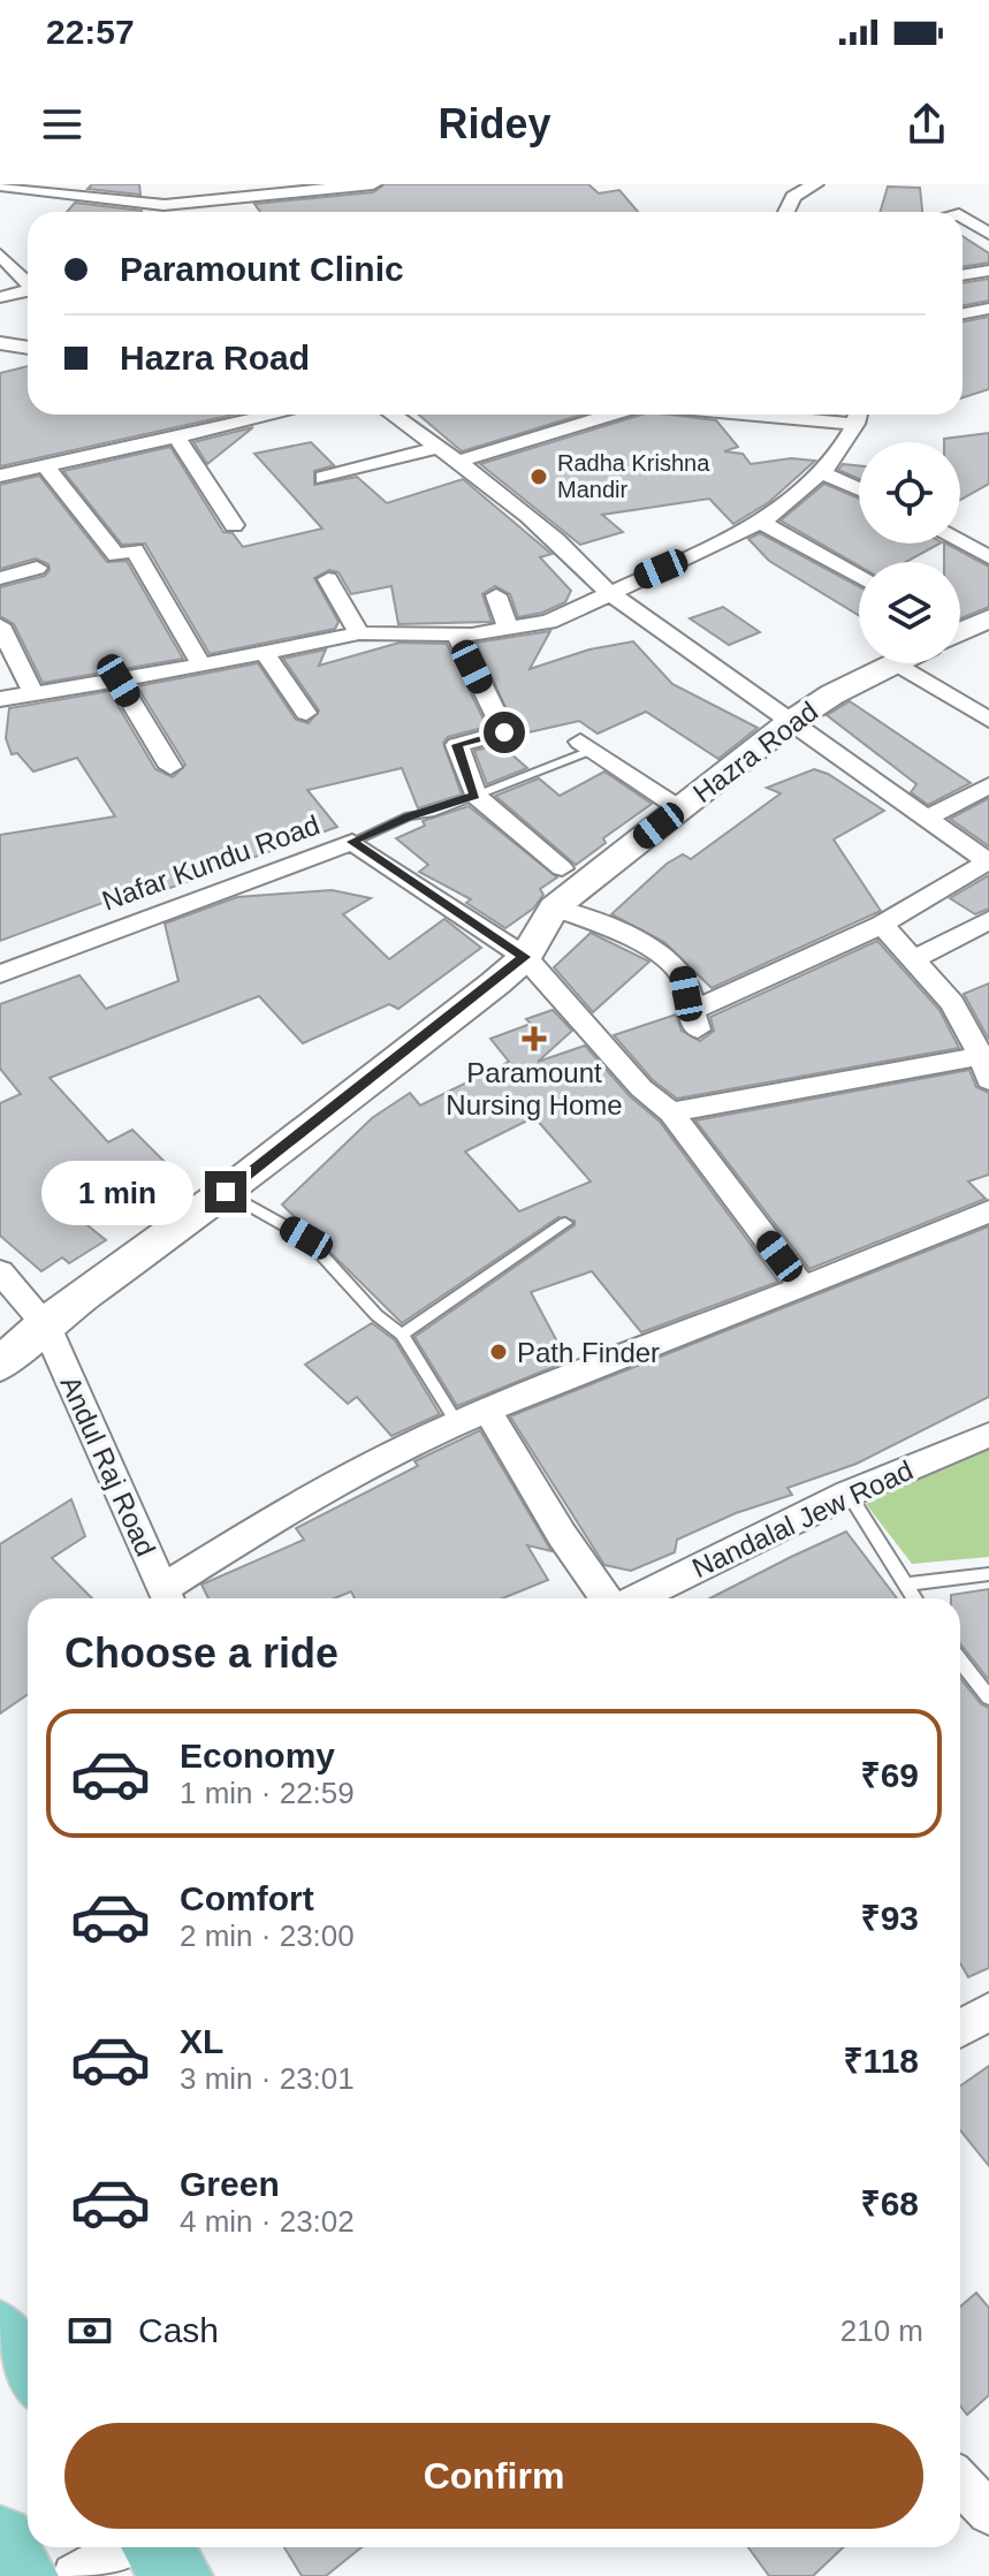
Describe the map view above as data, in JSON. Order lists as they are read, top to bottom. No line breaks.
{"streets":{"main road":["Hazra Road"],"street":["Nafar Kundu Road","Andul Raj Road","Nandalal Jew Road"]},"crossings":[["Hazra Road","Nafar Kundu Road"],["Hazra Road","Andul Raj Road"]],"places":{"other":["Radha Krishna Mandir","Path Finder"],"health":["Paramount Nursing Home"]},"page":{"status":"22:57","header":"Ridey","banner":["Paramount Clinic","Hazra Road"],"bubble":"1 min","heading":"Choose a ride","list":[{"name":"Economy","note":"1 min · 22:59","value":"₹69"},{"name":"Comfort","note":"2 min · 23:00","value":"₹93"},{"name":"XL","note":"3 min · 23:01","value":"₹118"},{"name":"Green","note":"4 min · 23:02","value":"₹68"}],"pay":["Cash","210 m"],"buttons":"Confirm"}}
